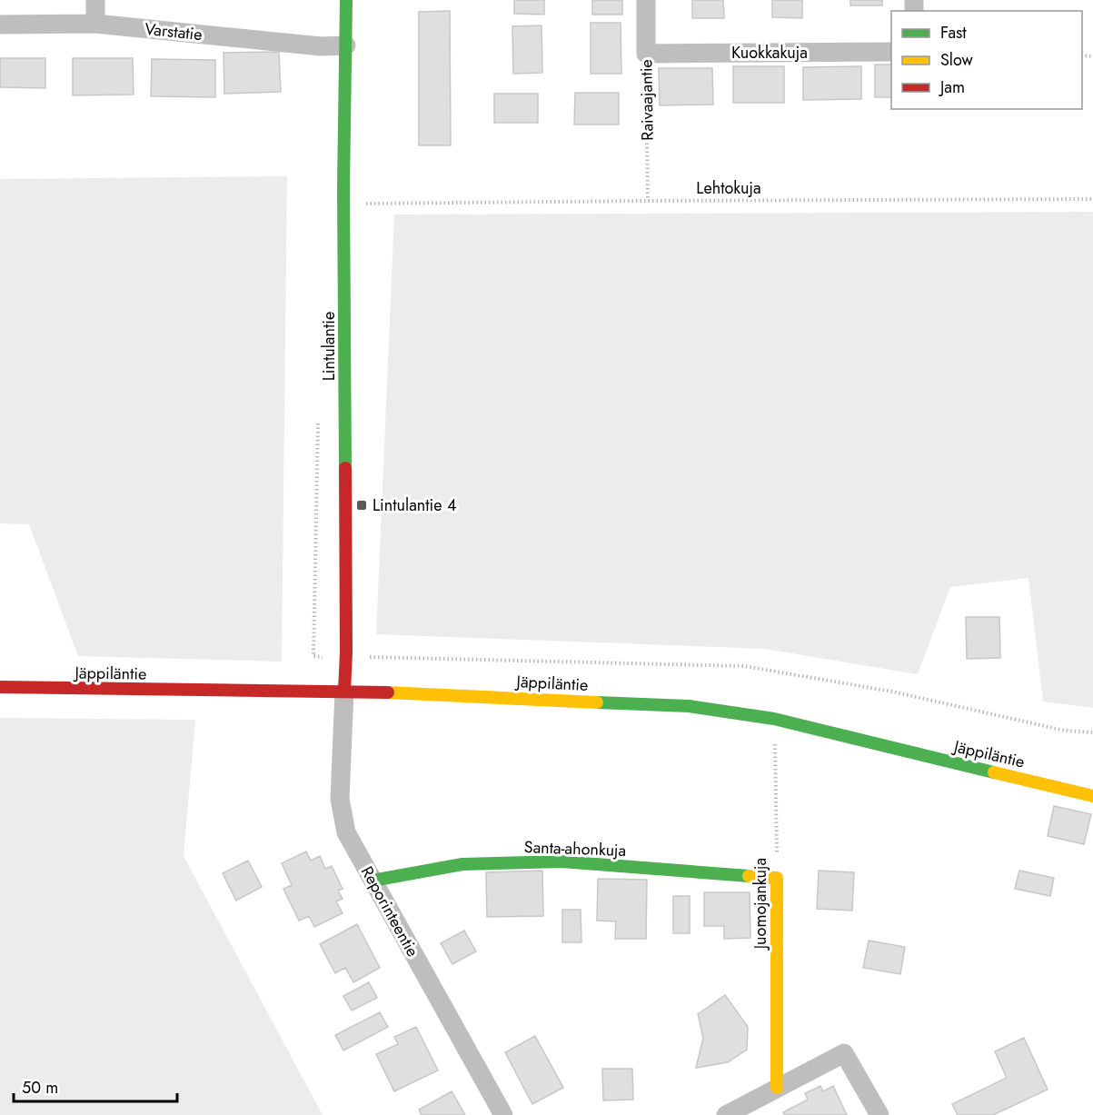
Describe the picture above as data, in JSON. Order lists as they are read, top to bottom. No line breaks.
{"streets":{"street":["Varstatie","Kuokkakuja","Raivaajantie","Lintulantie","Jäppiläntie","Santa-ahonkuja","Juomojankuja","Reporinteentie"],"path":["Lehtokuja"]},"crossings":[["Varstatie","Lintulantie"],["Kuokkakuja","Raivaajantie"],["Raivaajantie","Lehtokuja"],["Lintulantie","Jäppiläntie"],["Lintulantie","Reporinteentie"],["Jäppiläntie","Juomojankuja"],["Jäppiläntie","Reporinteentie"],["Santa-ahonkuja","Juomojankuja"],["Santa-ahonkuja","Reporinteentie"]],"places":{"transit":["Lintulantie 4"]},"legend":["Fast","Slow","Jam"],"scale_bar":"50 m"}
